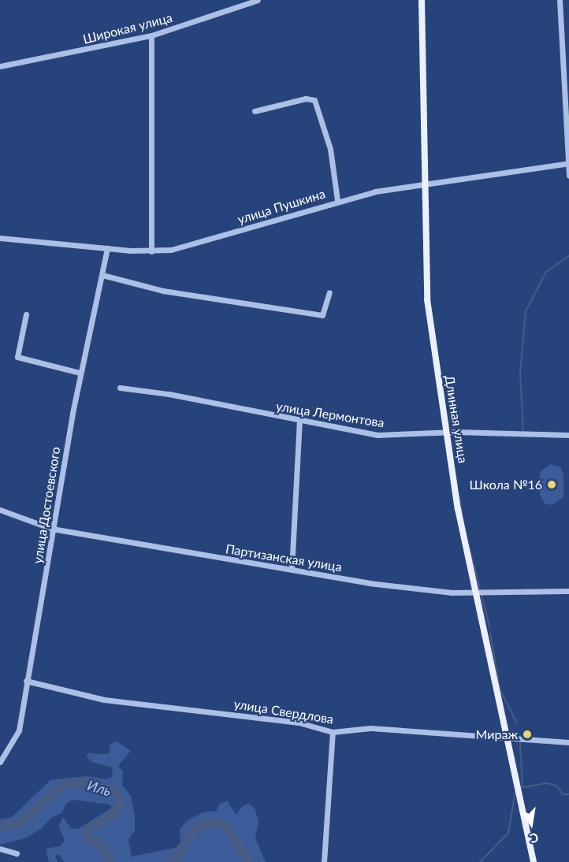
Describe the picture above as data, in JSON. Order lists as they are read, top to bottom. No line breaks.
{"streets":{"main road":["Длинная улица"],"street":["Широкая улица","улица Пушкина","улица Лермонтова","улица Достоевского","Партизанская улица","улица Свердлова"]},"crossings":[["улица Пушкина","Длинная улица"],["улица Пушкина","улица Достоевского"],["улица Лермонтова","Длинная улица"],["Длинная улица","Партизанская улица"],["Длинная улица","улица Свердлова"],["улица Достоевского","Партизанская улица"],["улица Достоевского","улица Свердлова"]],"water":["Иль"],"places":["Школа №16","Мираж"],"north":"bottom"}
